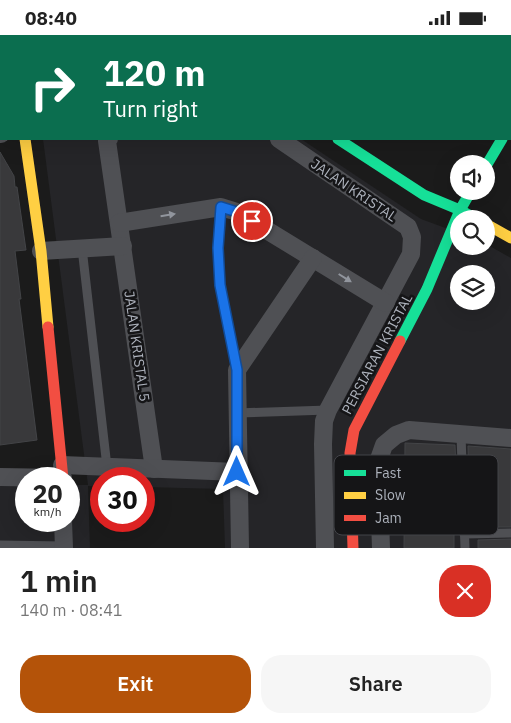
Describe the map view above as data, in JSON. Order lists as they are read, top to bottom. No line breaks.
{"streets":{"street":["JALAN KRISTAL","JALAN KRISTAL 5","PERSIARAN KRISTAL"]},"legend":["Fast","Slow","Jam"],"page":{"status":"08:40","turn":["120 m","Turn right"],"speed":"20 km/h","limit":"30","heading":["1 min","140 m · 08:41"],"buttons":["Exit","Share"]}}
